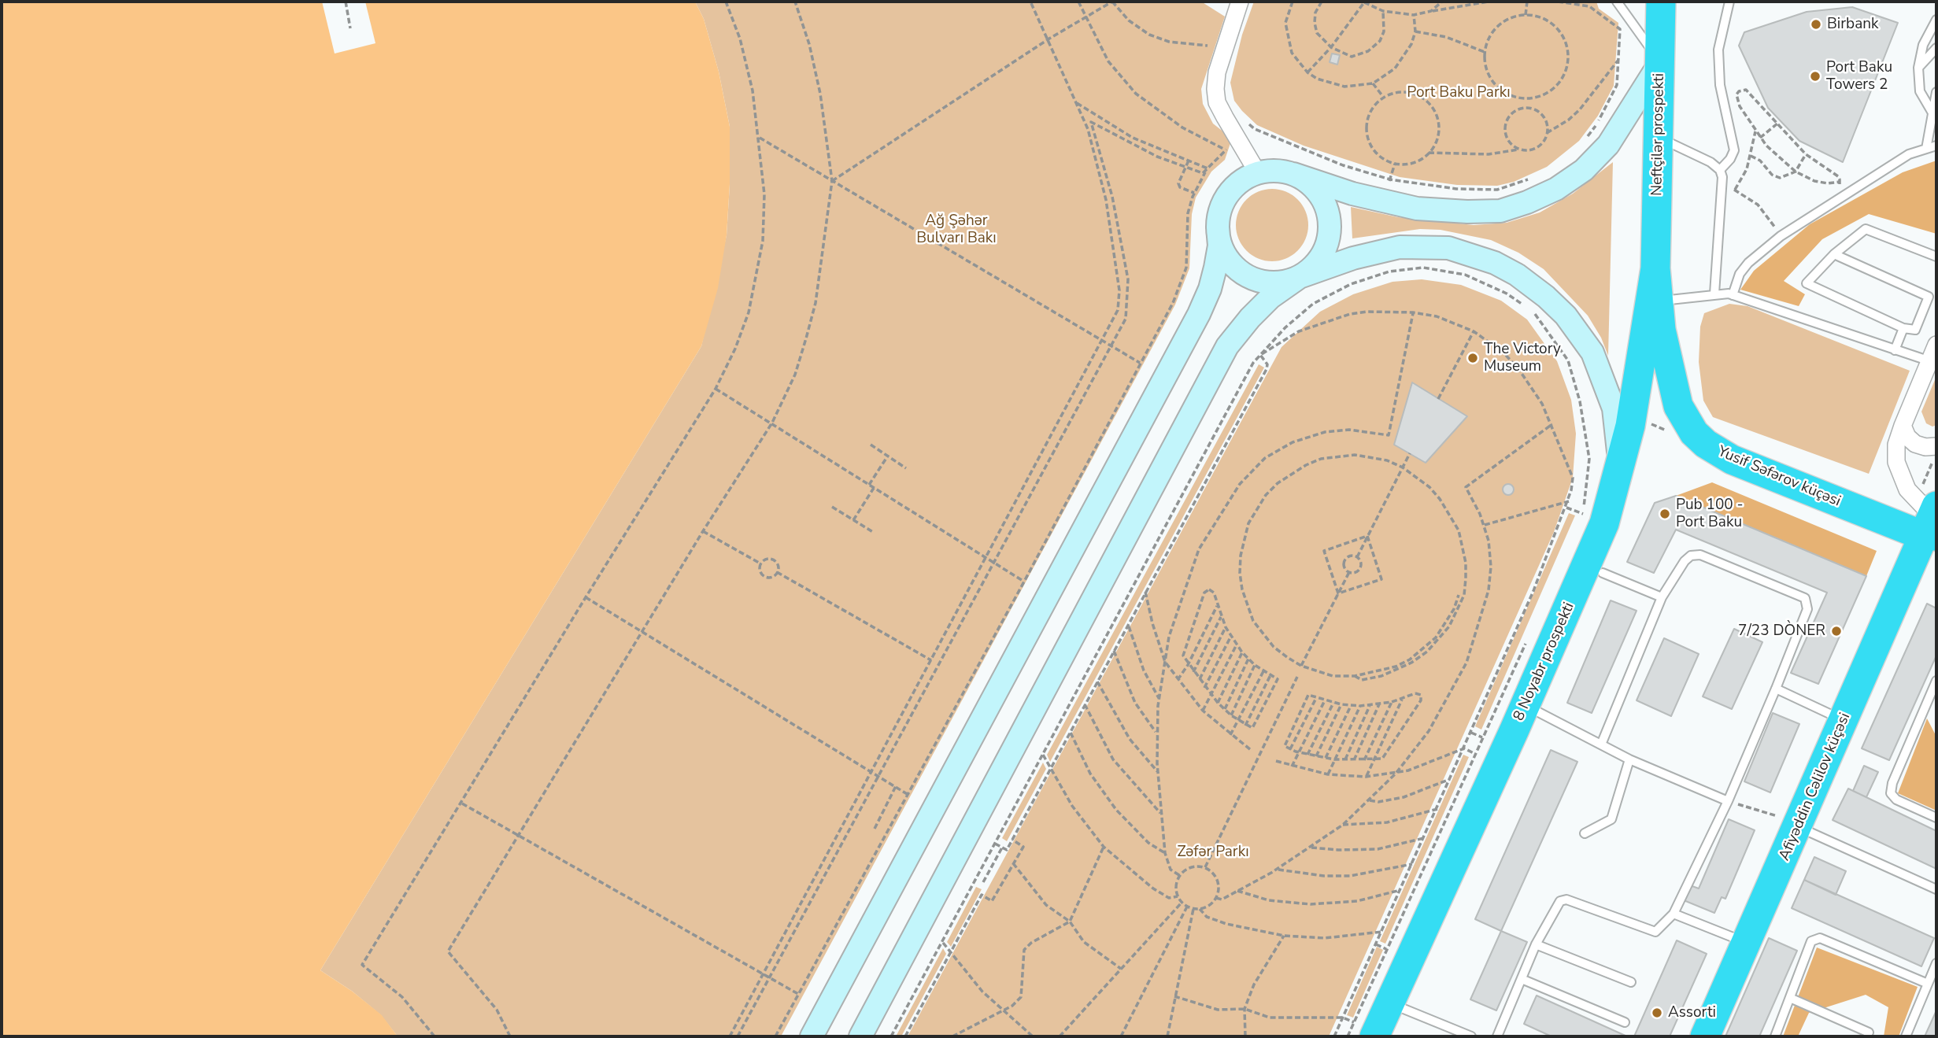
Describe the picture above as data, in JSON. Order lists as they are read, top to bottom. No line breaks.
{"streets":{"highway":["Neftçilər prospekti","Yusif Səfərov küçəsi","8 Noyabr prospekti","Afiyəddin Cəlilov küçəsi"]},"crossings":[["Neftçilər prospekti","Yusif Səfərov küçəsi"],["Neftçilər prospekti","8 Noyabr prospekti"],["Yusif Səfərov küçəsi","8 Noyabr prospekti"],["Yusif Səfərov küçəsi","Afiyəddin Cəlilov küçəsi"]],"parks":["Port Baku Parkı","Ağ Şəhər Bulvarı Bakı","Zəfər Parkı"],"places":["Birbank","Port Baku Towers 2","The Victory Museum","Pub 100 - Port Baku","7/23 DÒNER","Assorti"]}
